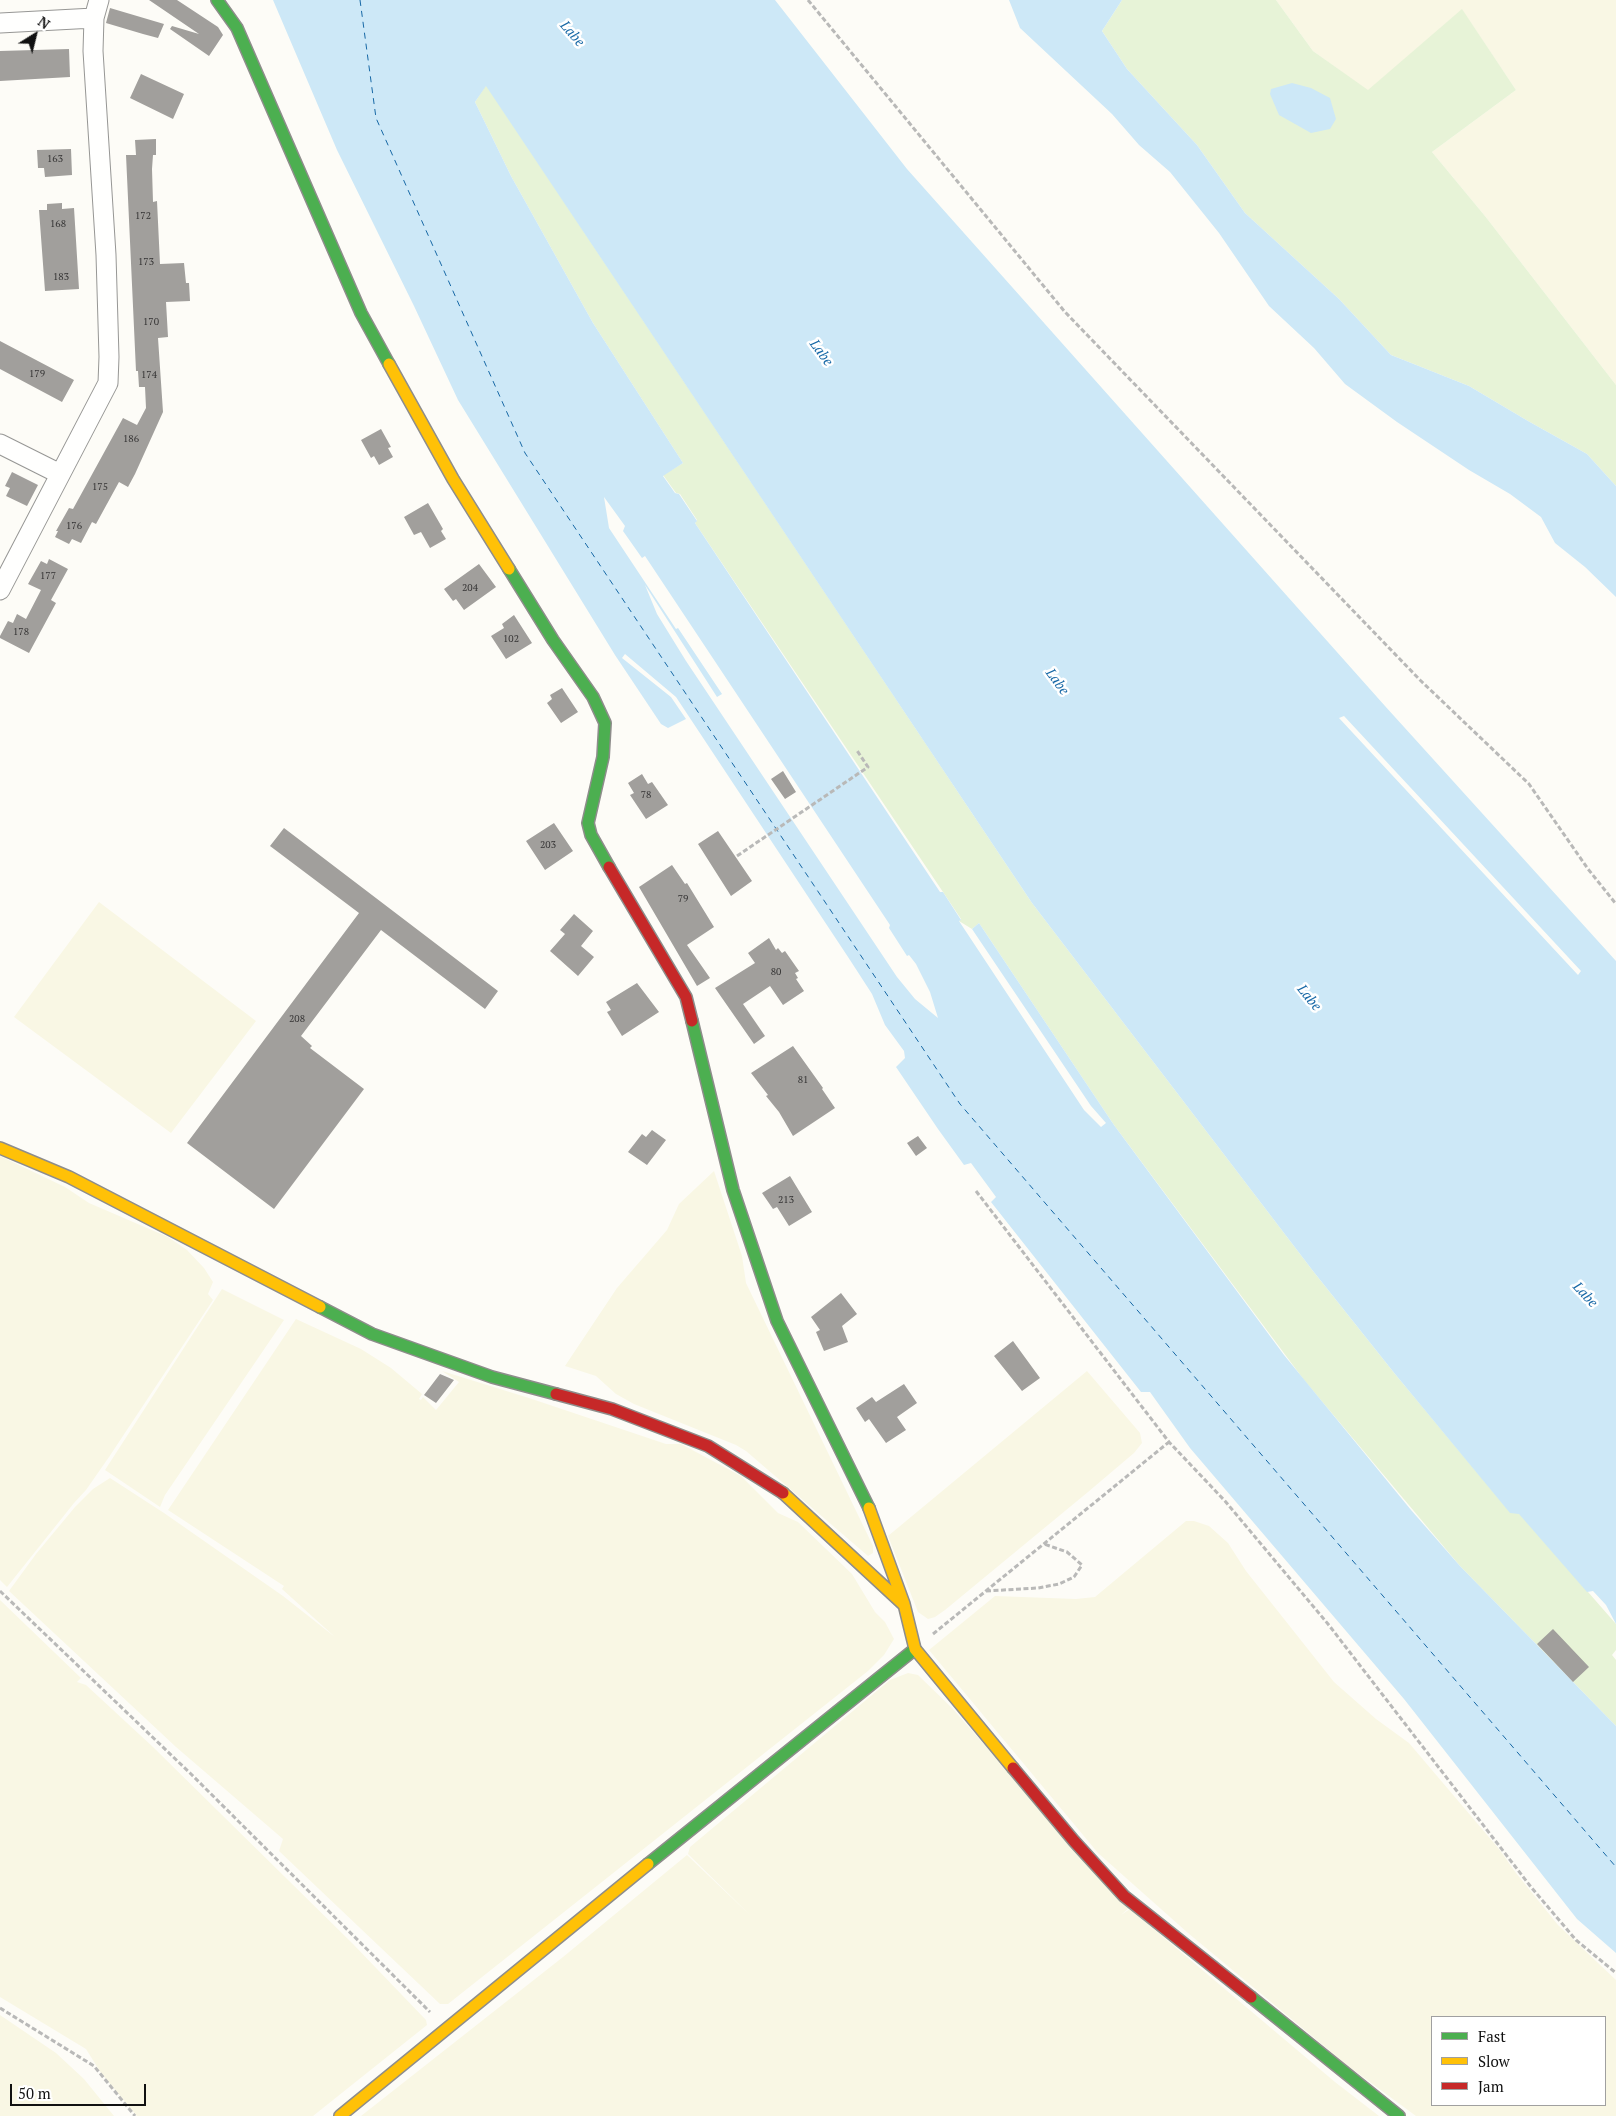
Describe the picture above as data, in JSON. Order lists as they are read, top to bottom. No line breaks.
{"water":["Labe"],"house_numbers":["163","172","168","173","183","170","179","174","186","175","176","177","204","178","102","78","203","79","80","208","81","213"],"legend":["Fast","Slow","Jam"],"scale_bar":"50 m","north":"top right"}
